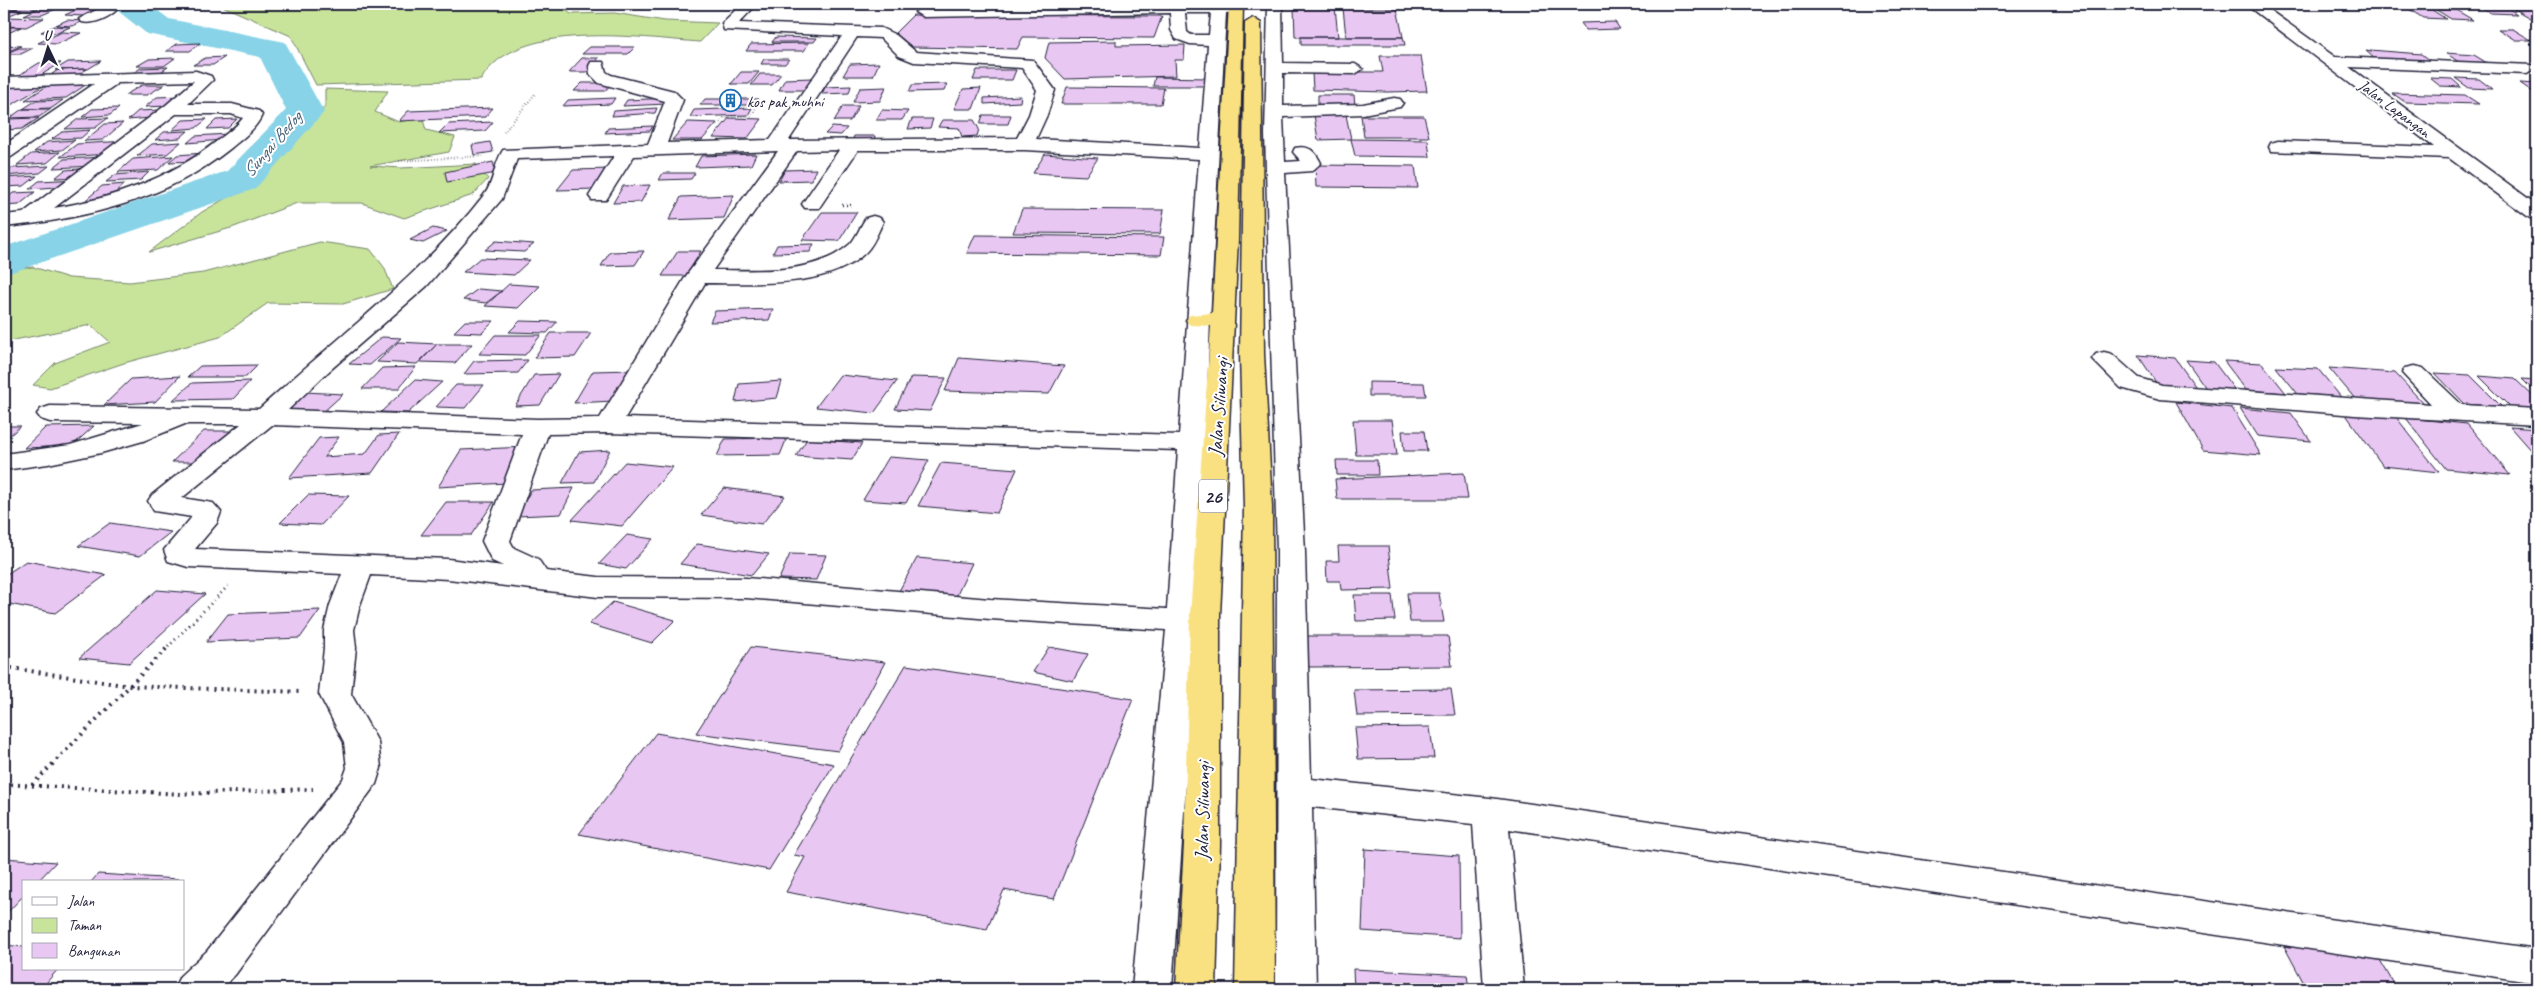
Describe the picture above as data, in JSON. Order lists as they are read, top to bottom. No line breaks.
{"streets":{"highway":["Jalan Siliwangi","26"],"street":["Jalan Lapangan"]},"water":["Sungai Bedog"],"places":{"building":["kos pak muhni"]},"legend":["Jalan","Taman","Bangunan"],"north":"top"}
